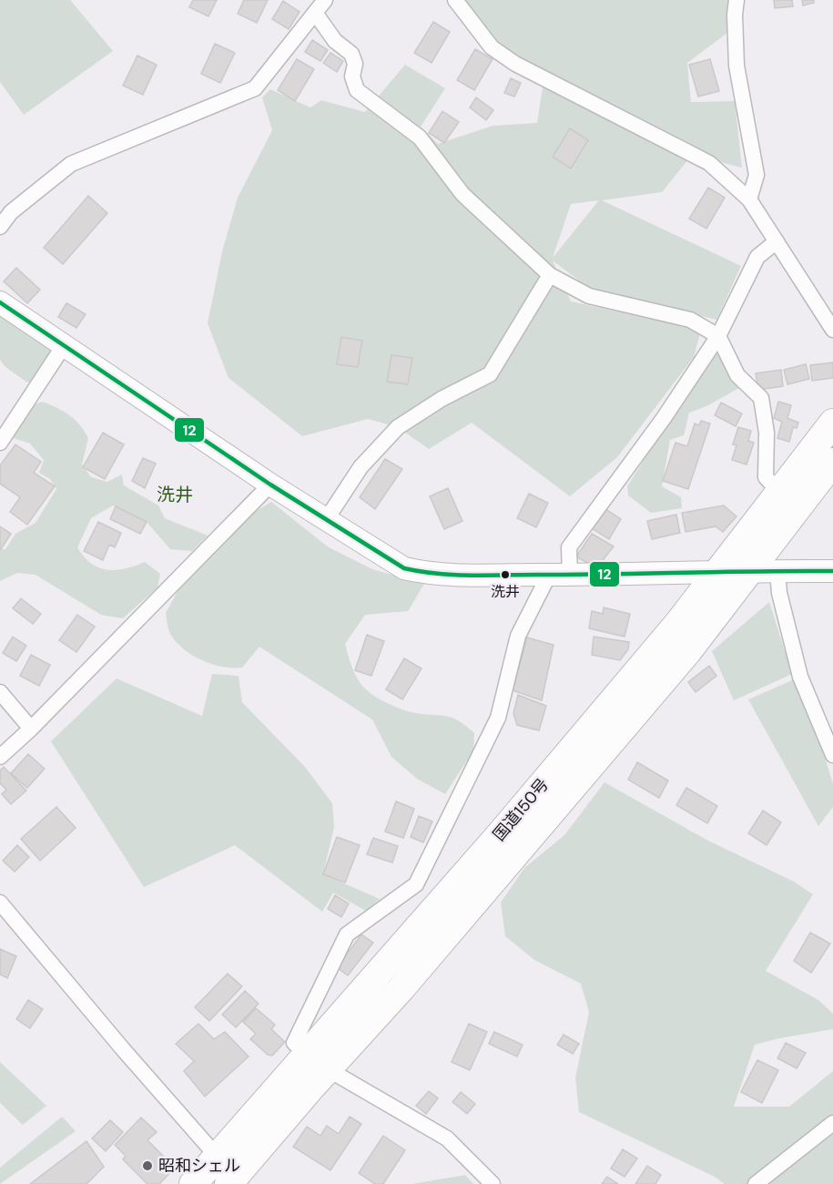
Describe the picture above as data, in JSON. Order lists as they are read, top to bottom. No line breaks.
{"streets":{"highway":["国道150号"]},"districts":["洗井"],"places":["洗井","昭和シェル"],"lines":["transit line 12"]}
